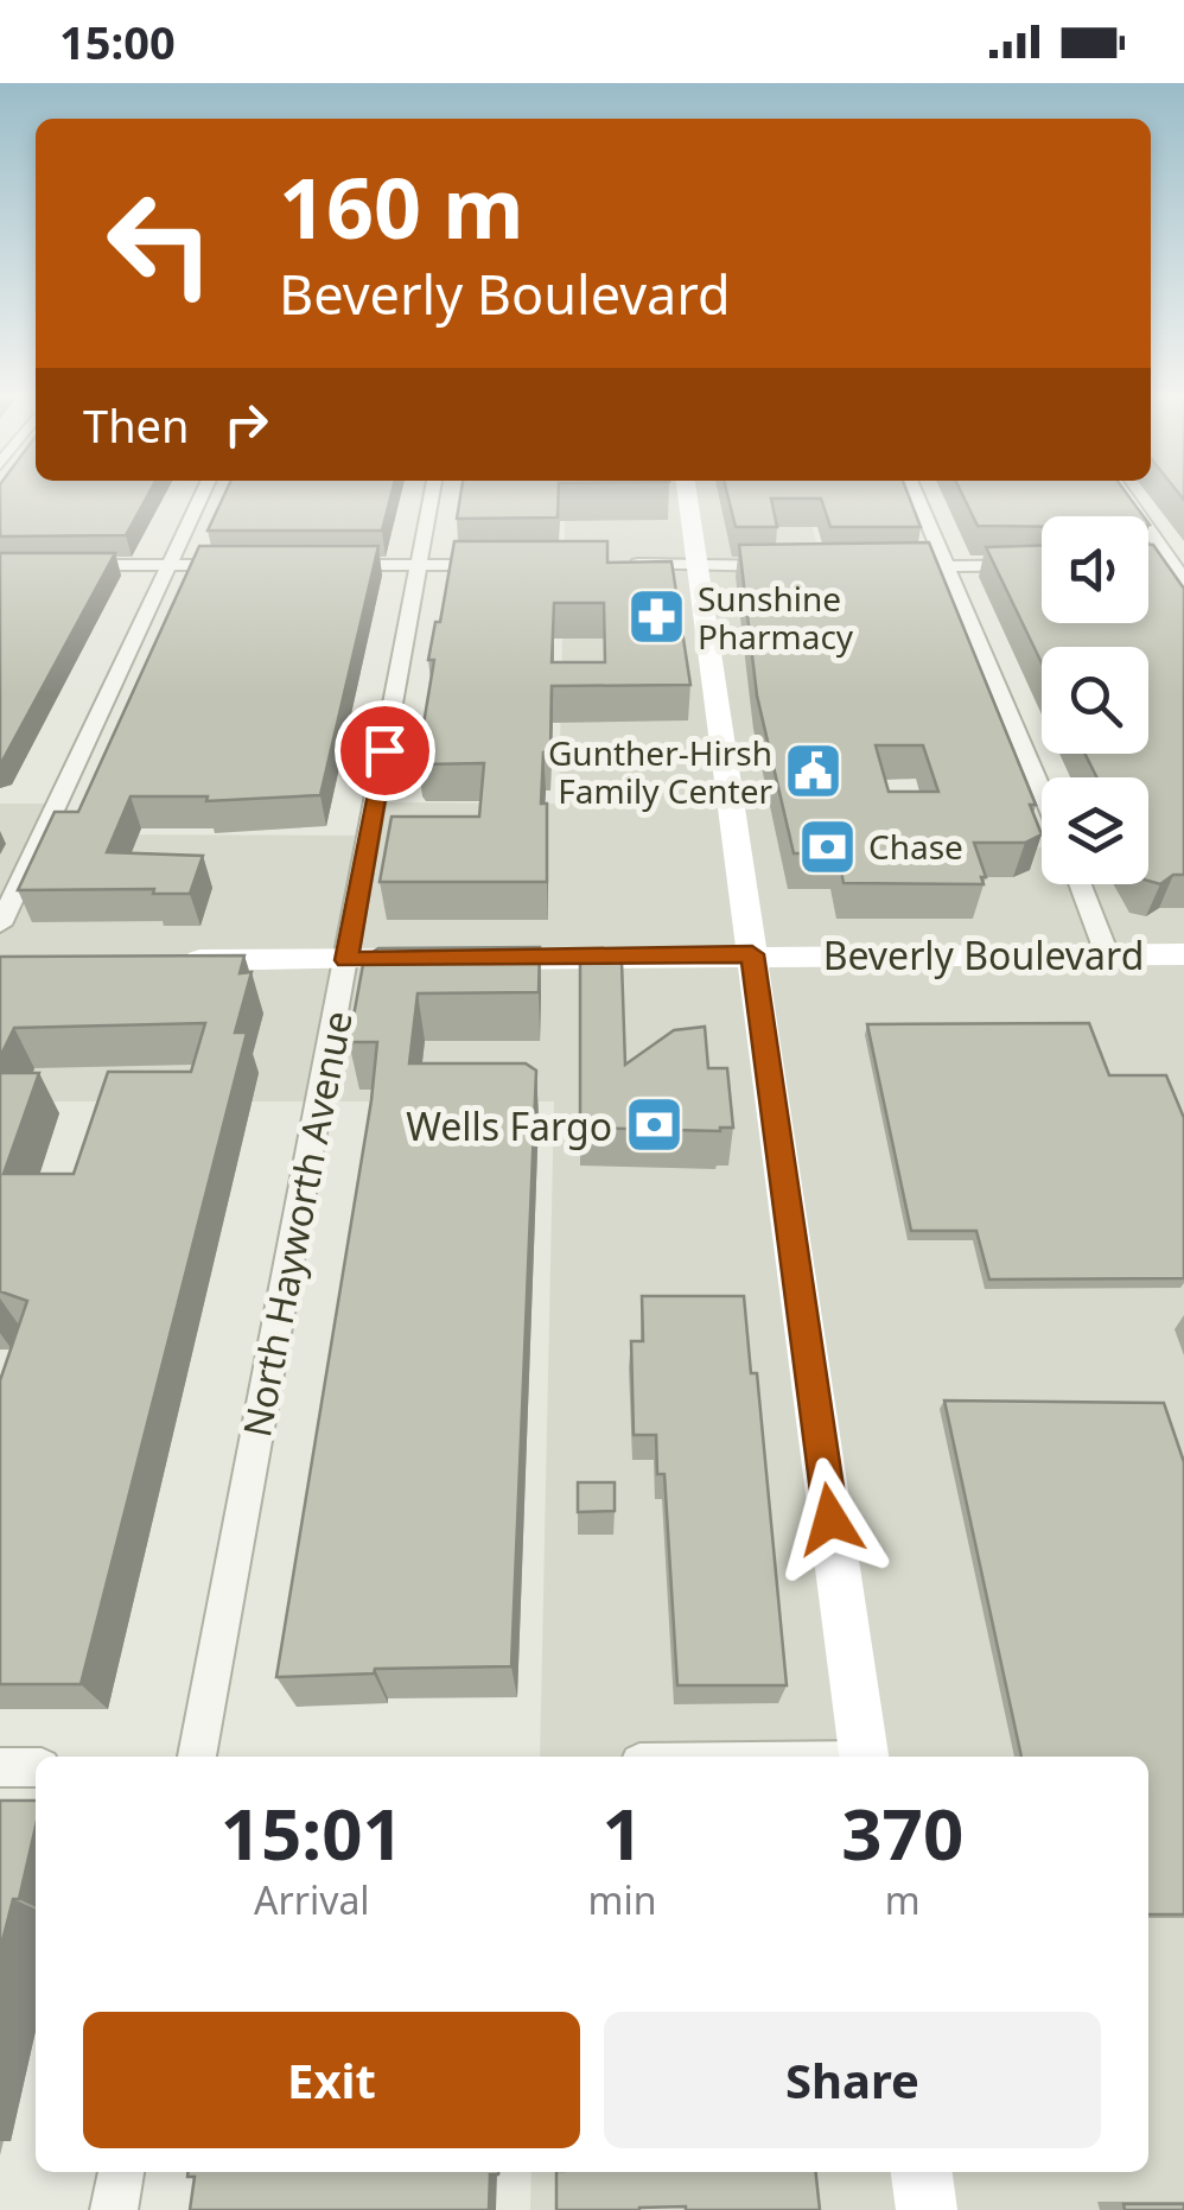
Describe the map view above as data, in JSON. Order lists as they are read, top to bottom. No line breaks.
{"streets":{"main road":["Beverly Boulevard"],"street":["North Hayworth Avenue"]},"crossings":[["Beverly Boulevard","North Hayworth Avenue"]],"places":{"pharmacy":["Sunshine Pharmacy"],"public building":["Gunther-Hirsh Family Center"],"bank":["Chase","Wells Fargo"]},"page":{"status":"15:00","turn":["160 m","Beverly Boulevard"],"then":"Then","eta":["15:01","Arrival","1","min","370","m"],"buttons":["Exit","Share"]}}
